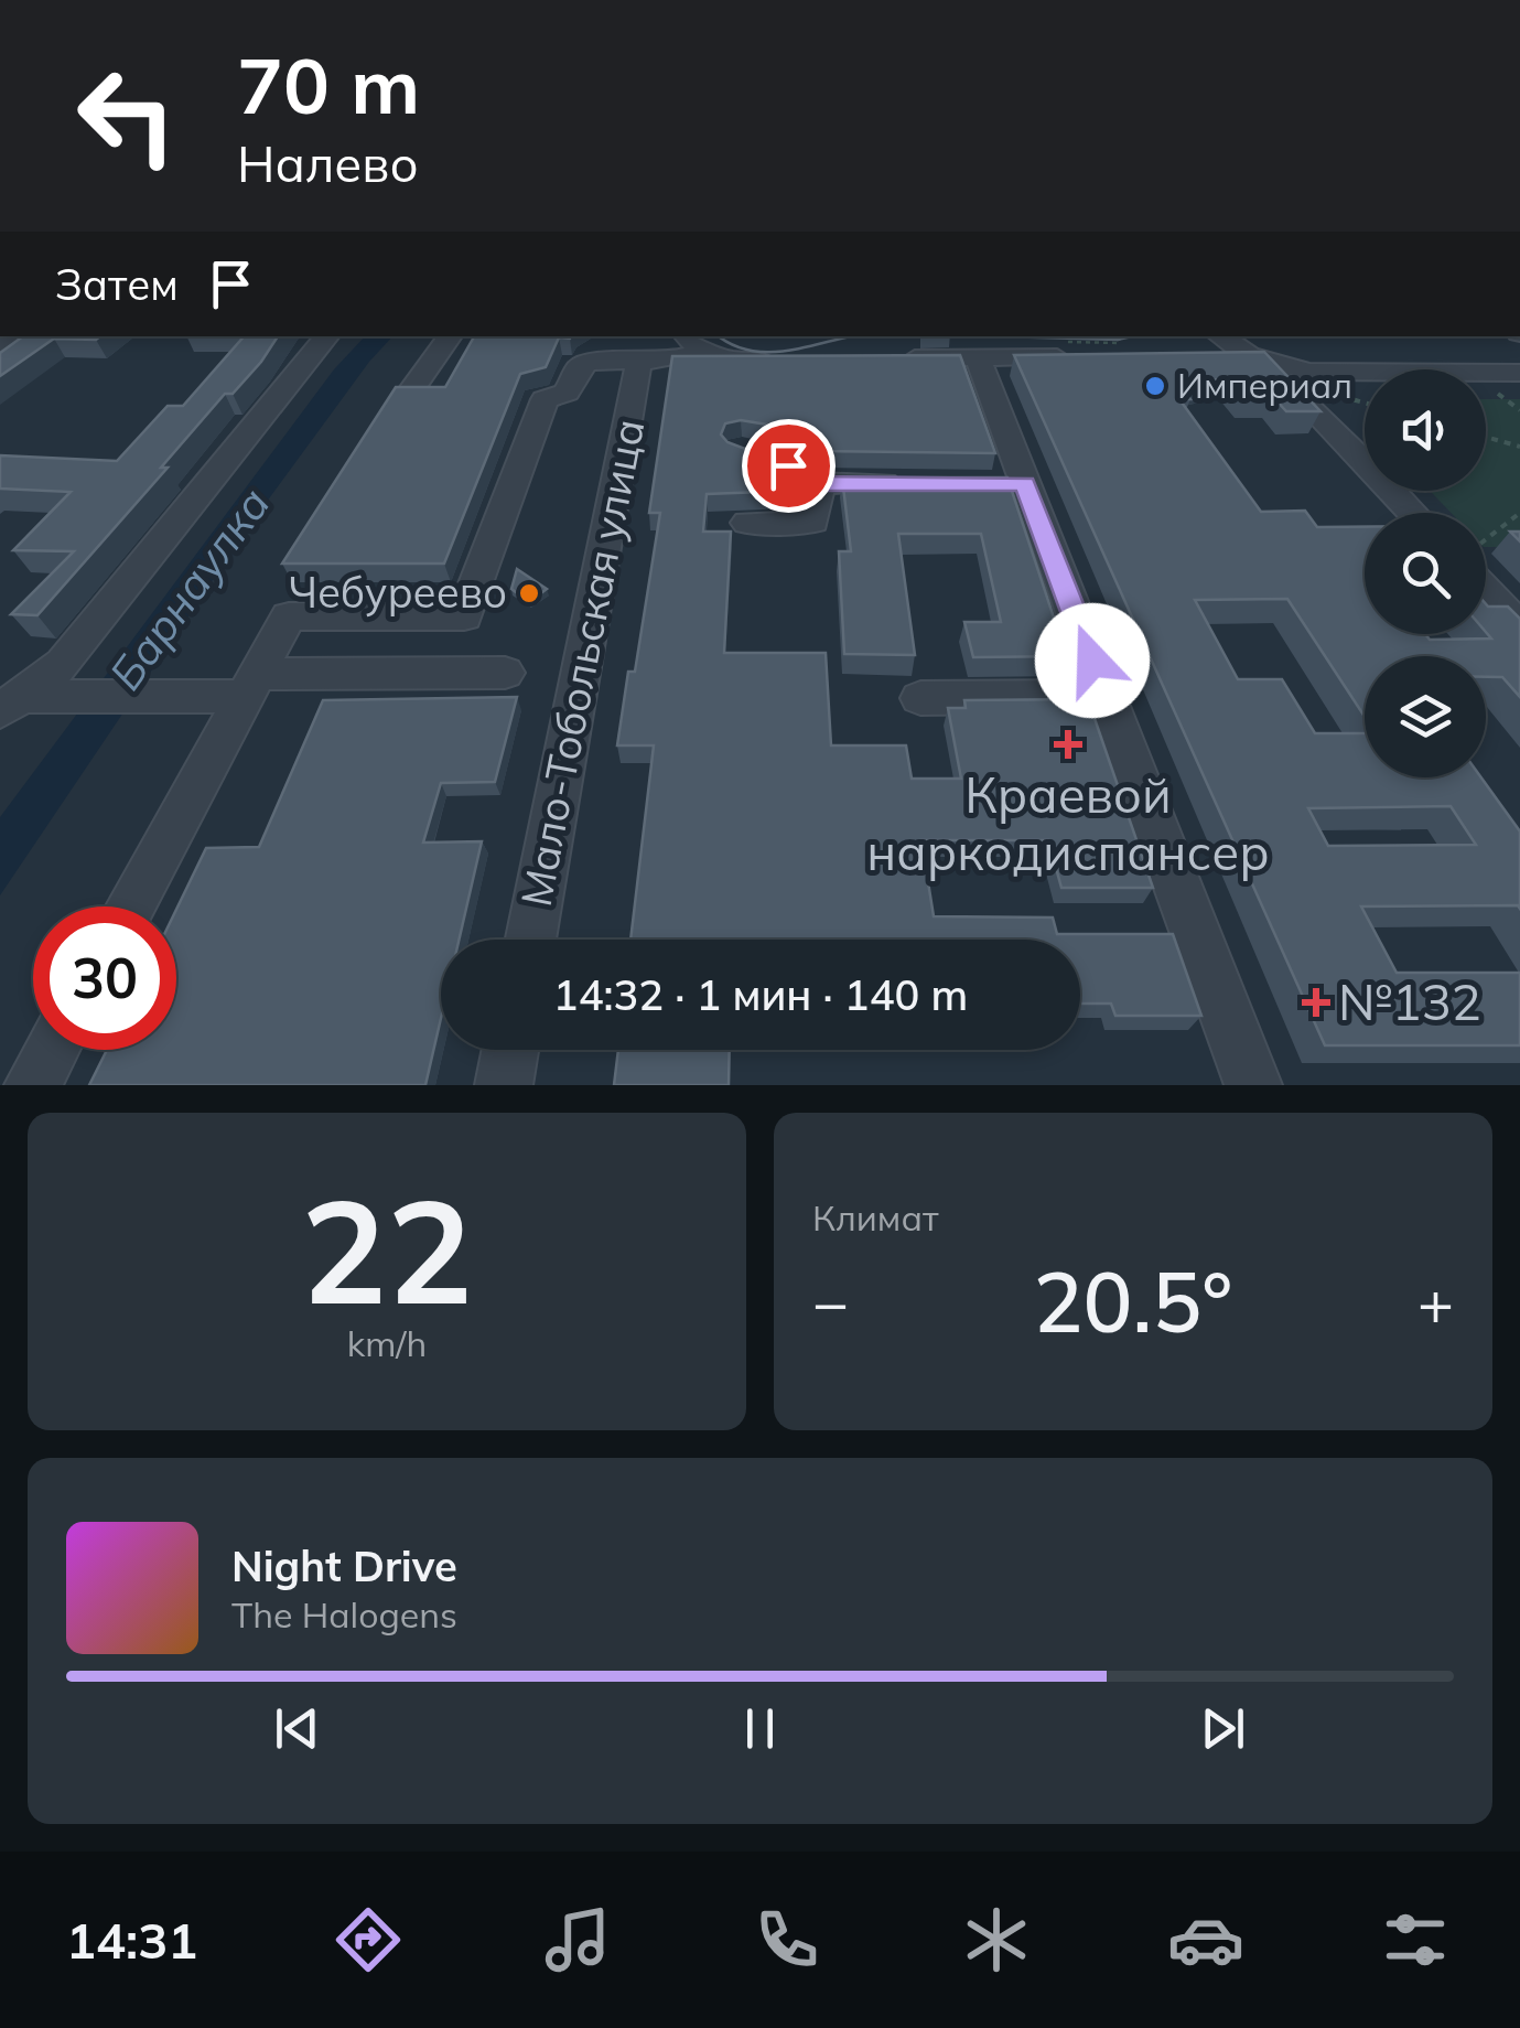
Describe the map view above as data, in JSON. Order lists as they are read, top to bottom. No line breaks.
{"streets":{"street":["Мало-Тобольская улица"]},"water":["Барнаулка"],"places":{"other":["Империал","Чебуреево"],"health":["Краевой наркодиспансер","№132"]},"page":{"turn":["70 m","Налево"],"then":"Затем","limit":"30","trip":"14:32 · 1 мин · 140 m","tile":[["22","km/h"],"Климат"],"heat":["−","20.5°","+"],"song":["Night Drive","The Halogens"],"tabs":"14:31"}}
